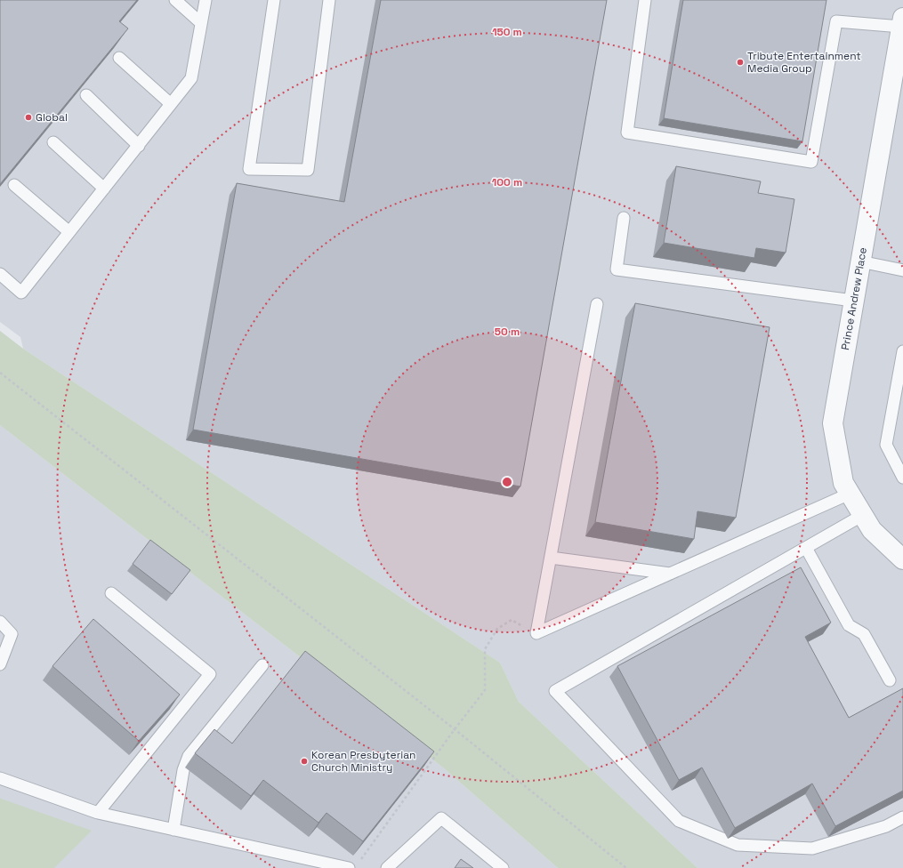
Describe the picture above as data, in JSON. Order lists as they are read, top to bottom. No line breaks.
{"streets":{"street":["Prince Andrew Place"]},"places":["Tribute Entertainment Media Group","Global","Korean Presbyterian Church Ministry"],"rings":["150 m","100 m","50 m"]}
